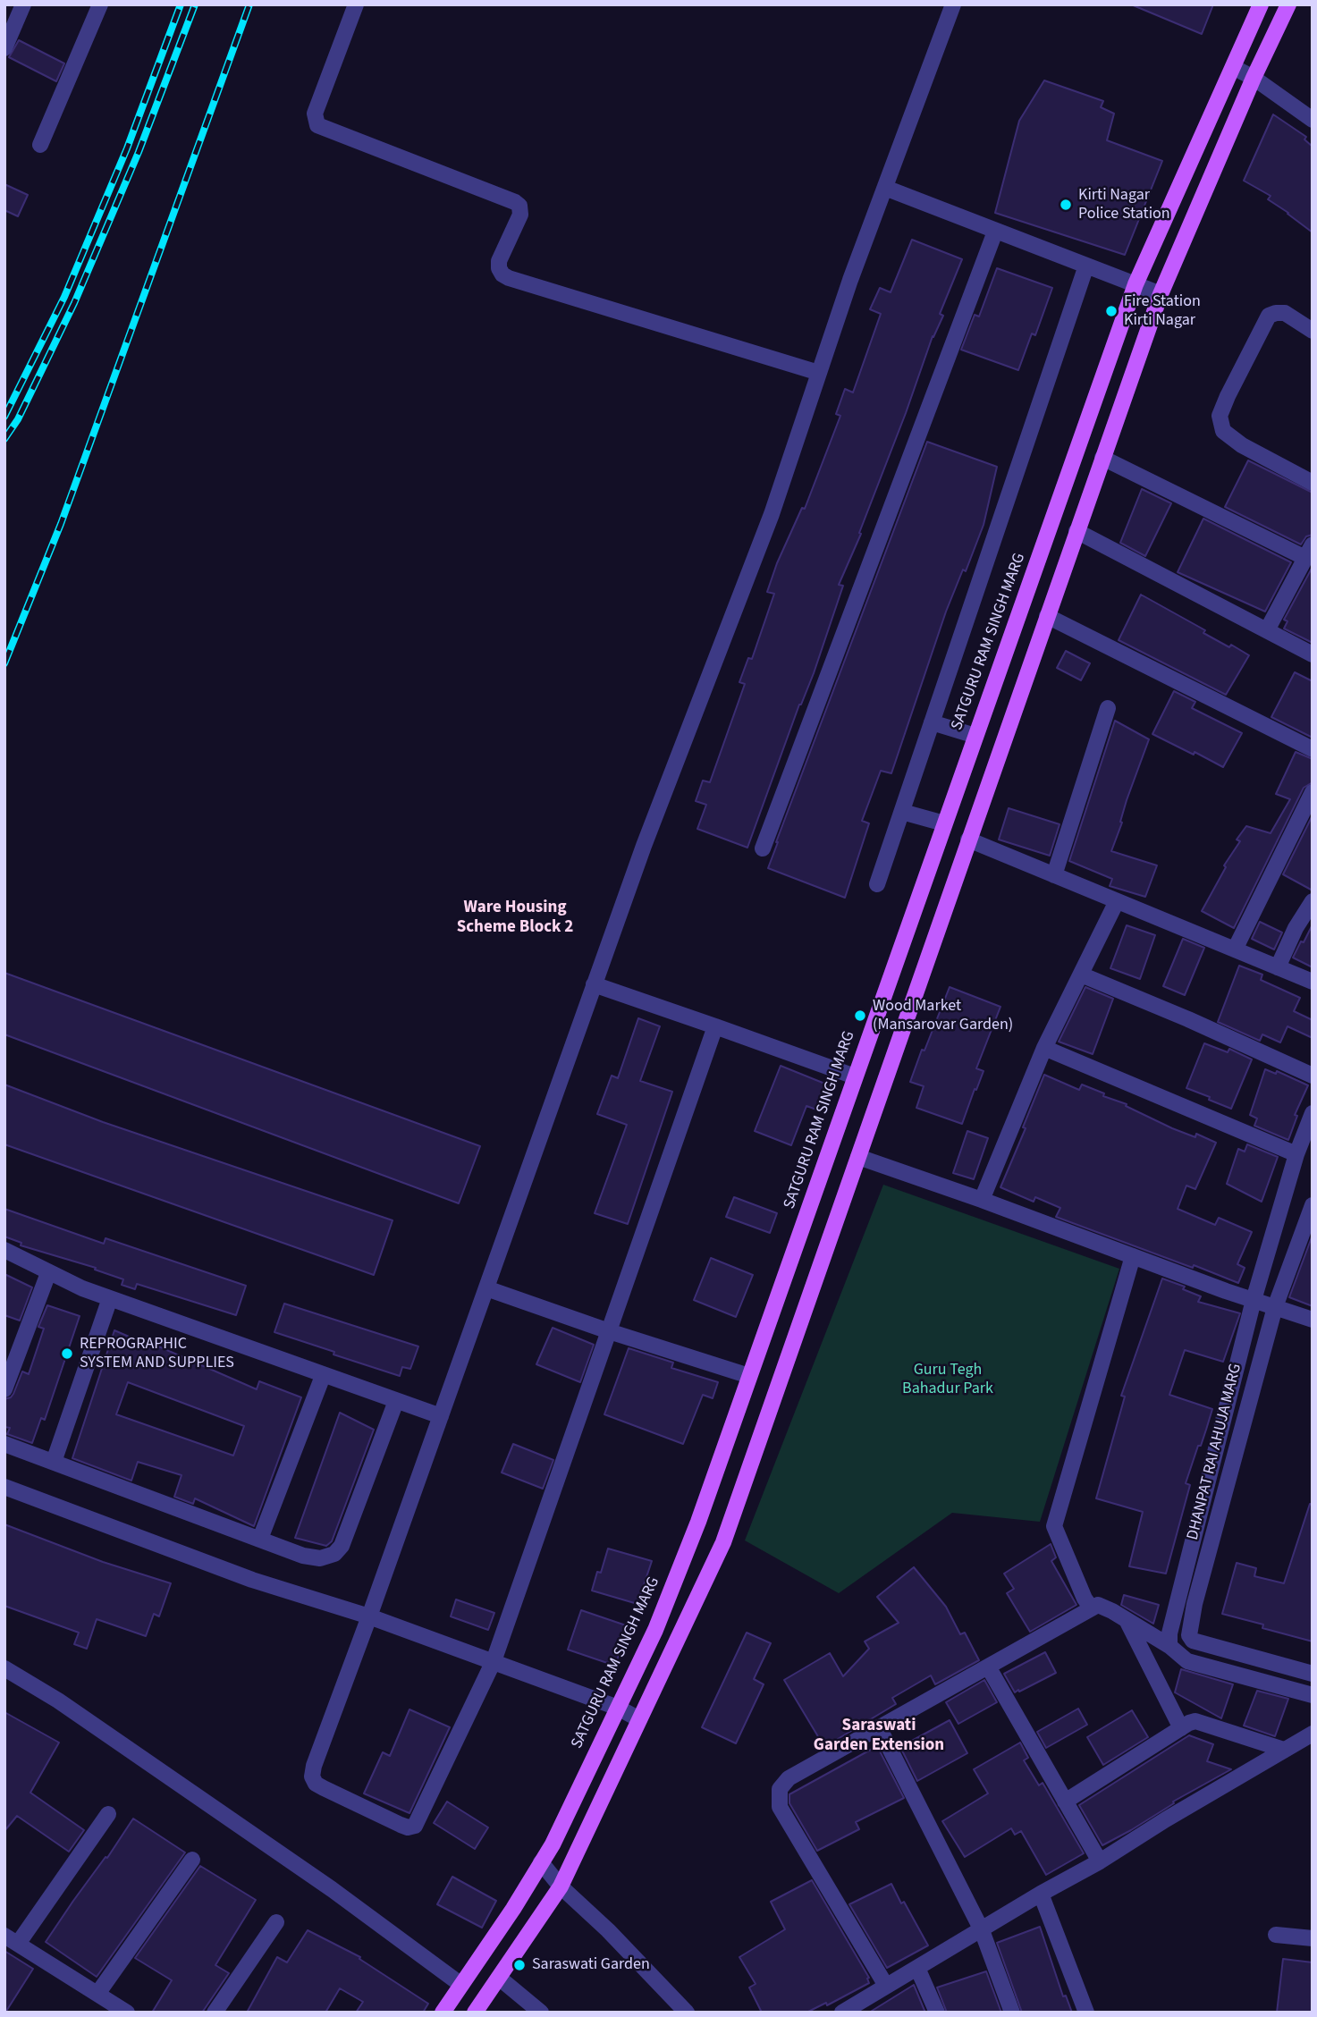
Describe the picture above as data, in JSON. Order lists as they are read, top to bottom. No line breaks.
{"streets":{"main road":["SATGURU RAM SINGH MARG"],"street":["DHANPAT RAI AHUJA MARG"]},"districts":["Ware Housing Scheme Block 2","Saraswati Garden Extension"],"parks":["Guru Tegh Bahadur Park"],"places":["Kirti Nagar Police Station","Fire Station Kirti Nagar","Wood Market (Mansarovar Garden)","REPROGRAPHIC SYSTEM AND SUPPLIES","Saraswati Garden"]}
